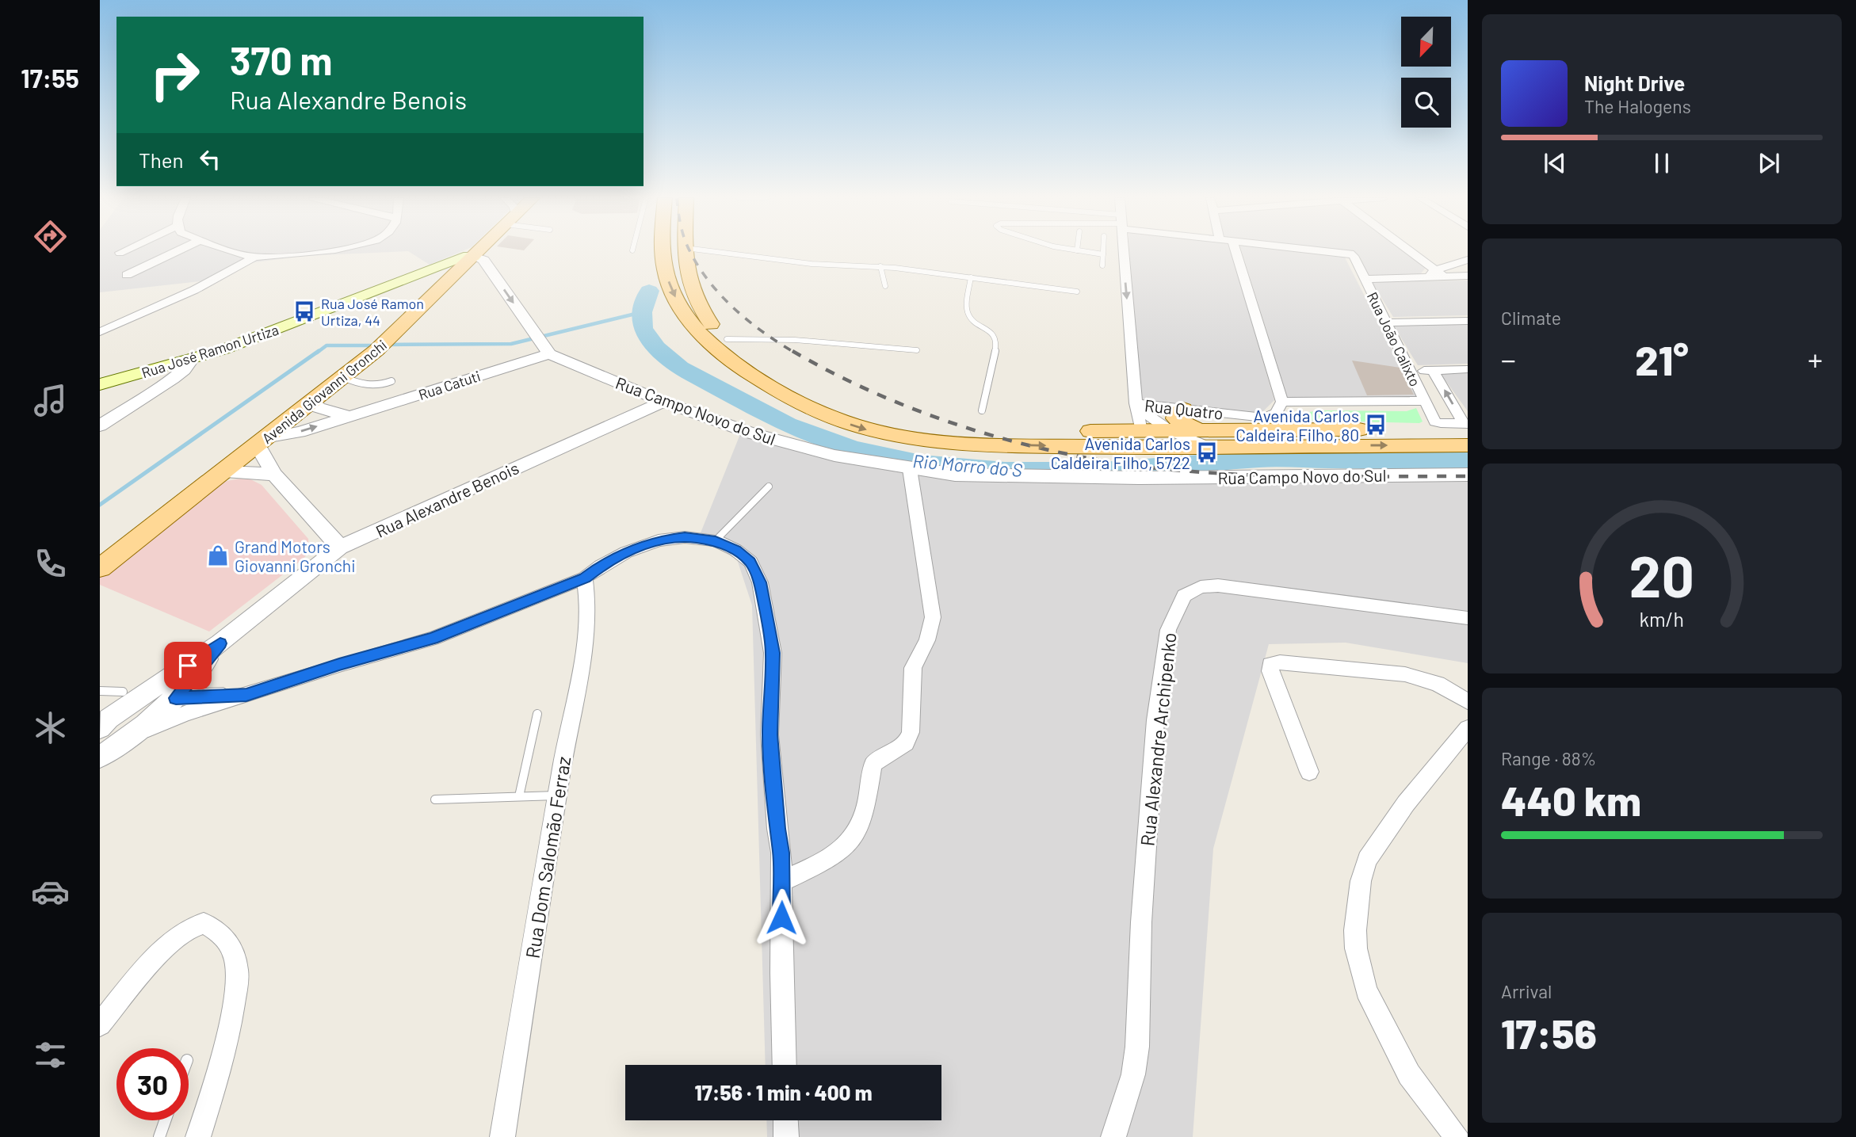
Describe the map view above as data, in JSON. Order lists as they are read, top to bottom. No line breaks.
{"streets":{"main road":["Rua José Ramon Urtiza","Avenida Giovanni Gronchi"],"street":["Rua João Calixto","Rua Catuti","Rua Quatro","Rua Campo Novo do Sul","Rua Alexandre Benois","Rua Alexandre Archipenko","Rua Dom Salomão Ferraz"]},"crossings":[["Rua José Ramon Urtiza","Avenida Giovanni Gronchi"],["Rua Catuti","Avenida Giovanni Gronchi"],["Rua Catuti","Rua Campo Novo do Sul"],["Rua Campo Novo do Sul","Rua Alexandre Benois"]],"water":["Rio Morro do S"],"places":{"bus stop":["Rua José Ramon Urtiza, 44","Avenida Carlos Caldeira Filho, 80","Avenida Carlos Caldeira Filho, 5722"],"shop":["Grand Motors Giovanni Gronchi"]},"north":"bottom left","page":{"tabs":"17:55","turn":["370 m","Rua Alexandre Benois"],"song":["Night Drive","The Halogens"],"then":"Then","tile":["Climate",["Range · 88%","440 km"],["Arrival","17:56"]],"heat":["−","21°","+"],"limit":"30","trip":"17:56 · 1 min · 400 m","gauge":["20","km/h"]}}
